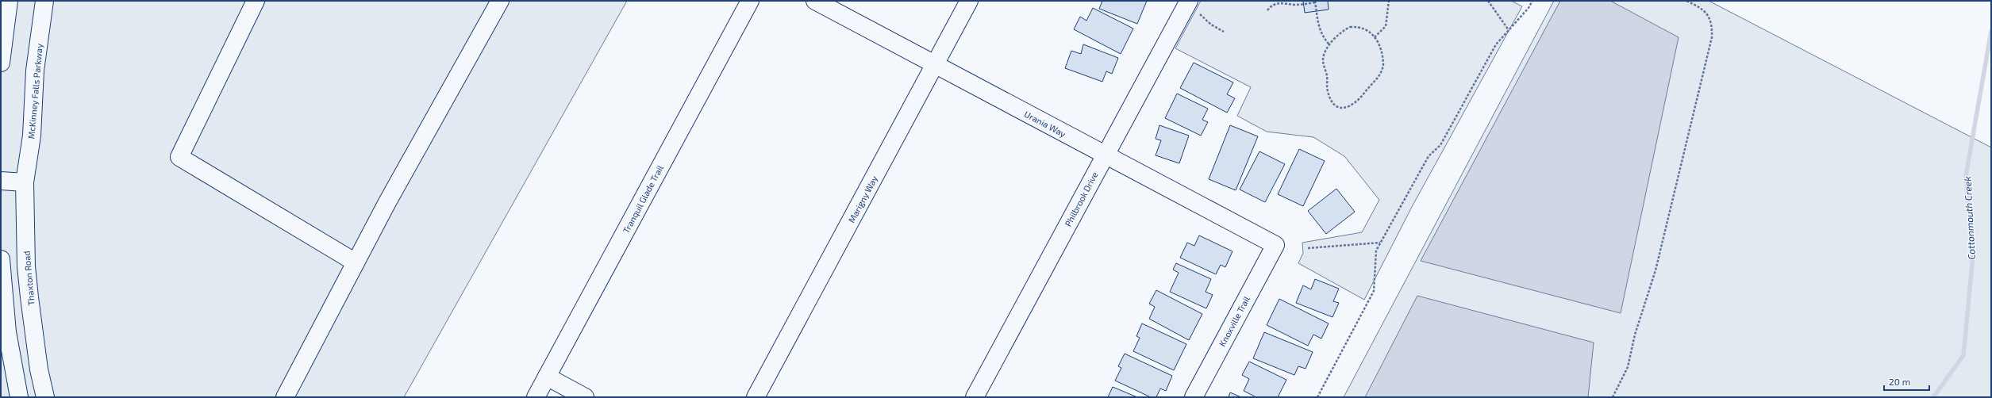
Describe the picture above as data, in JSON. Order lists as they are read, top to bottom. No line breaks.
{"streets":{"street":["McKinney Falls Parkway","Urania Way","Tranquil Glade Trail","Marigny Way","Philbrook Drive","Thaxton Road","Knoxville Trail"]},"crossings":[["McKinney Falls Parkway","Thaxton Road"],["Urania Way","Marigny Way"],["Urania Way","Philbrook Drive"],["Urania Way","Knoxville Trail"]],"water":["Cottonmouth Creek"],"scale_bar":"20 m"}
